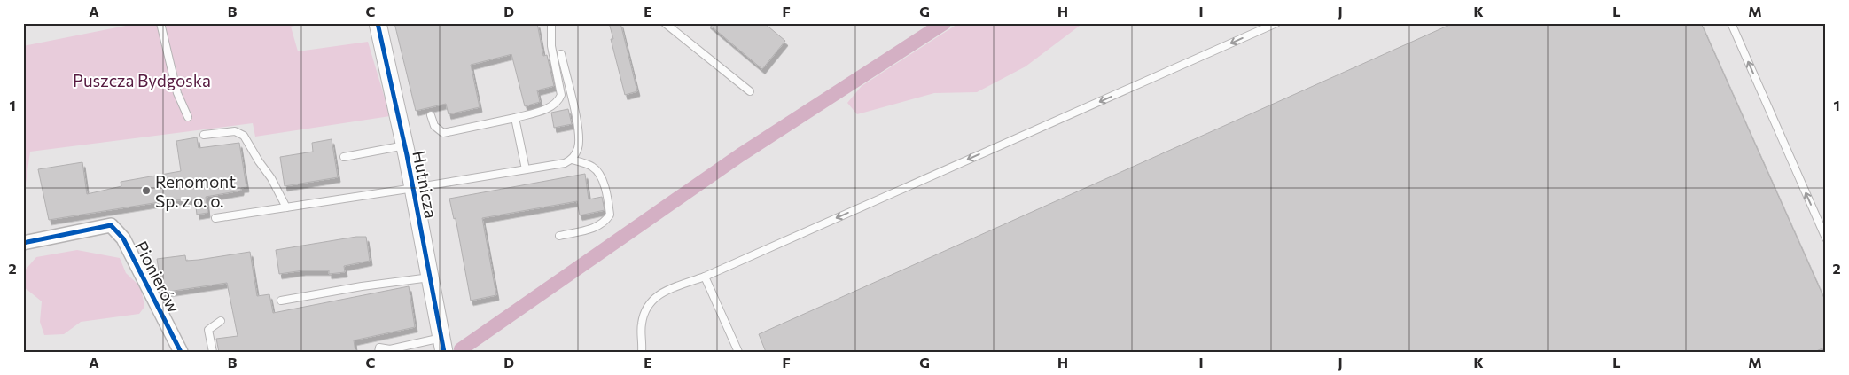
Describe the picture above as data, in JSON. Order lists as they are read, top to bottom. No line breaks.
{"streets":{"street":["Hutnicza","Pionierów"]},"parks":["Puszcza Bydgoska"],"places":["Renomont Sp. z o. o."],"grid":{"columns":["A","B","C","D","E","F","G","H","I","J","K","L","M"],"rows":["1","2"]}}
